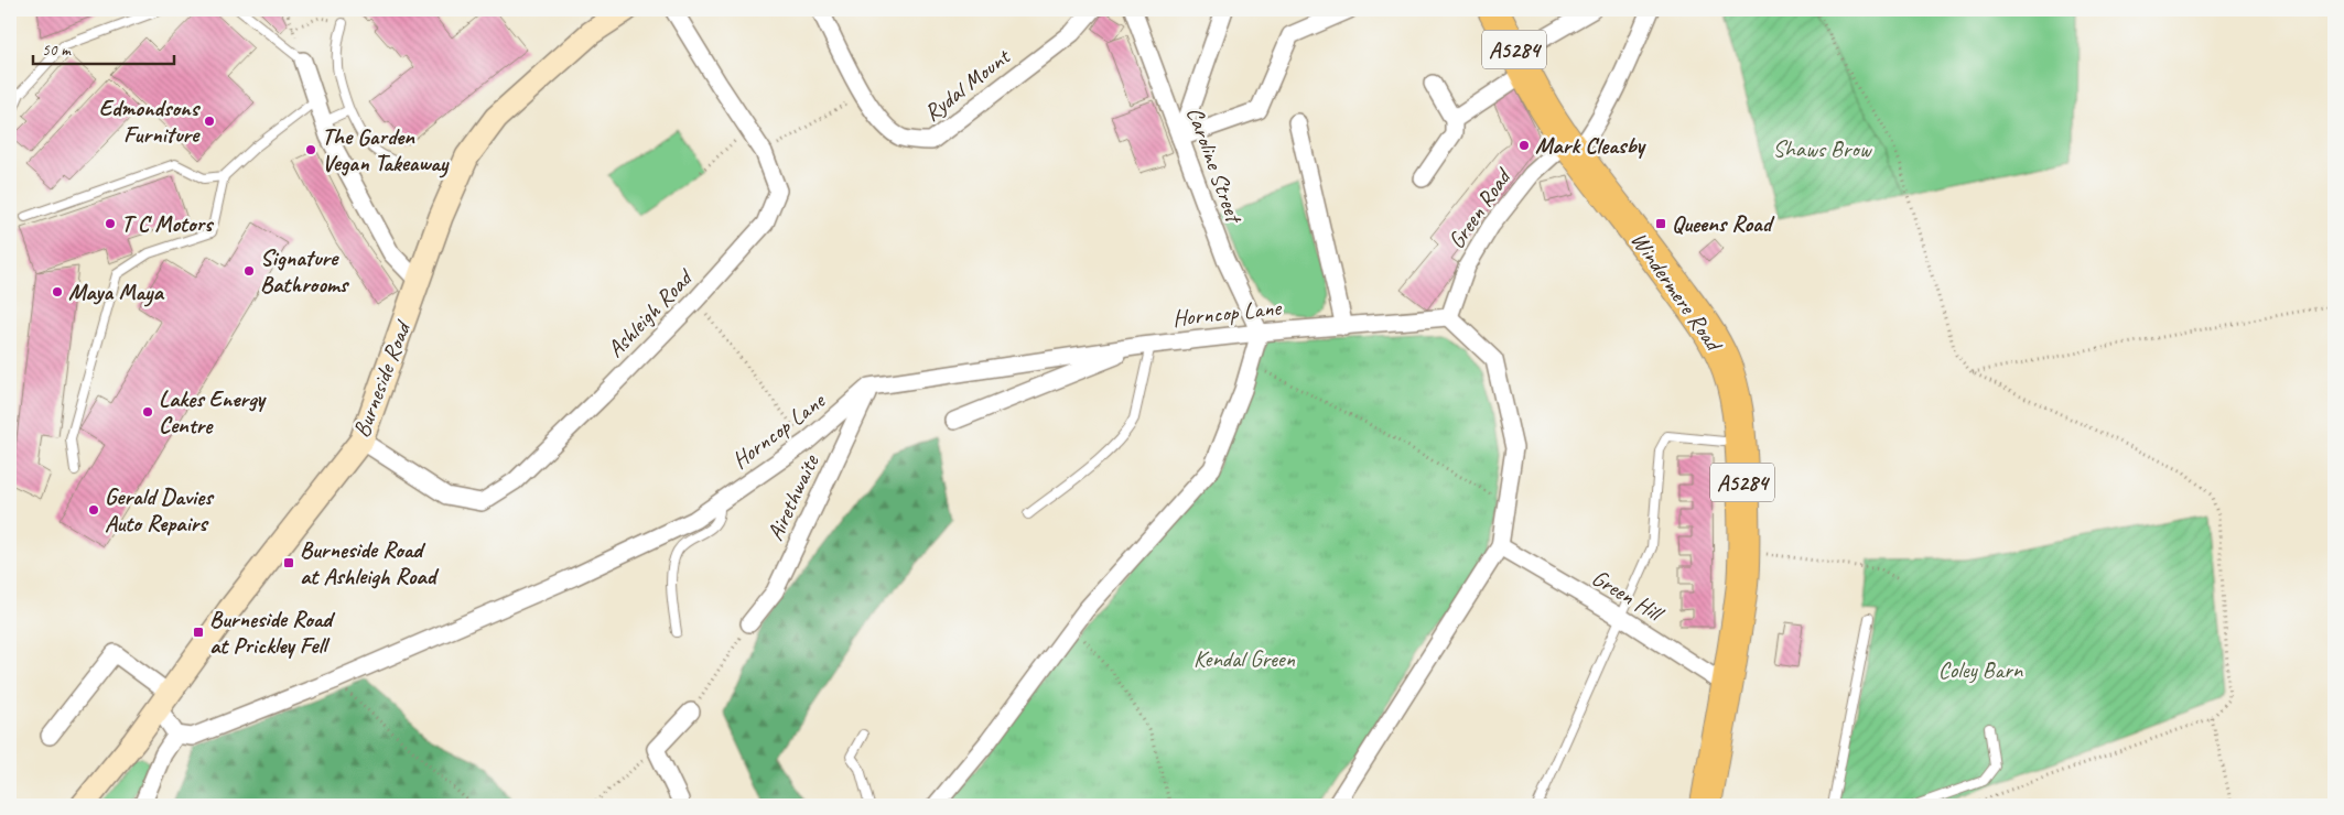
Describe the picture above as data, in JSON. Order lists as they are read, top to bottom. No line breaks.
{"streets":{"highway":["A5284","Windermere Road"],"street":["Rydal Mount","Caroline Street","Green Road","Horncop Lane","Ashleigh Road","Burneside Road","Airethwaite","Green Hill"]},"crossings":[["Caroline Street","Horncop Lane"],["Green Road","Windermere Road"],["Green Road","Horncop Lane"],["Windermere Road","Green Hill"],["Horncop Lane","Airethwaite"],["Ashleigh Road","Burneside Road"]],"parks":["Shaws Brow","Kendal Green","Coley Barn"],"places":{"other":["Edmondsons Furniture","Mark Cleasby","The Garden Vegan Takeaway","T C Motors","Signature Bathrooms","Maya Maya","Lakes Energy Centre","Gerald Davies Auto Repairs"],"transit":["Queens Road","Burneside Road at Ashleigh Road","Burneside Road at Prickley Fell"]},"scale_bar":"50 m"}
